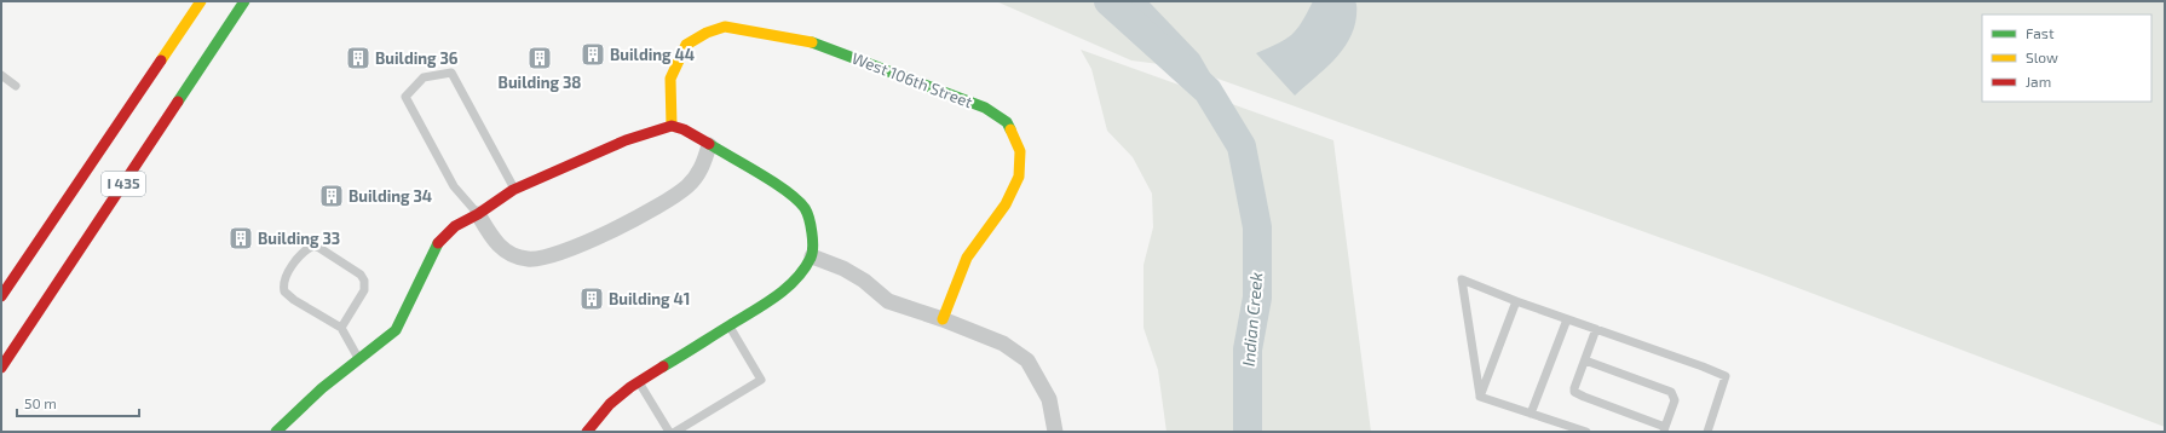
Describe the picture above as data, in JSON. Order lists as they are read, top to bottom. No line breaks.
{"streets":{"main road":["West 106th Street","I 435"]},"water":["Indian Creek"],"places":{"building":["Building 44","Building 36","Building 38","Building 34","Building 33","Building 41"]},"legend":["Fast","Slow","Jam"],"scale_bar":"50 m"}
